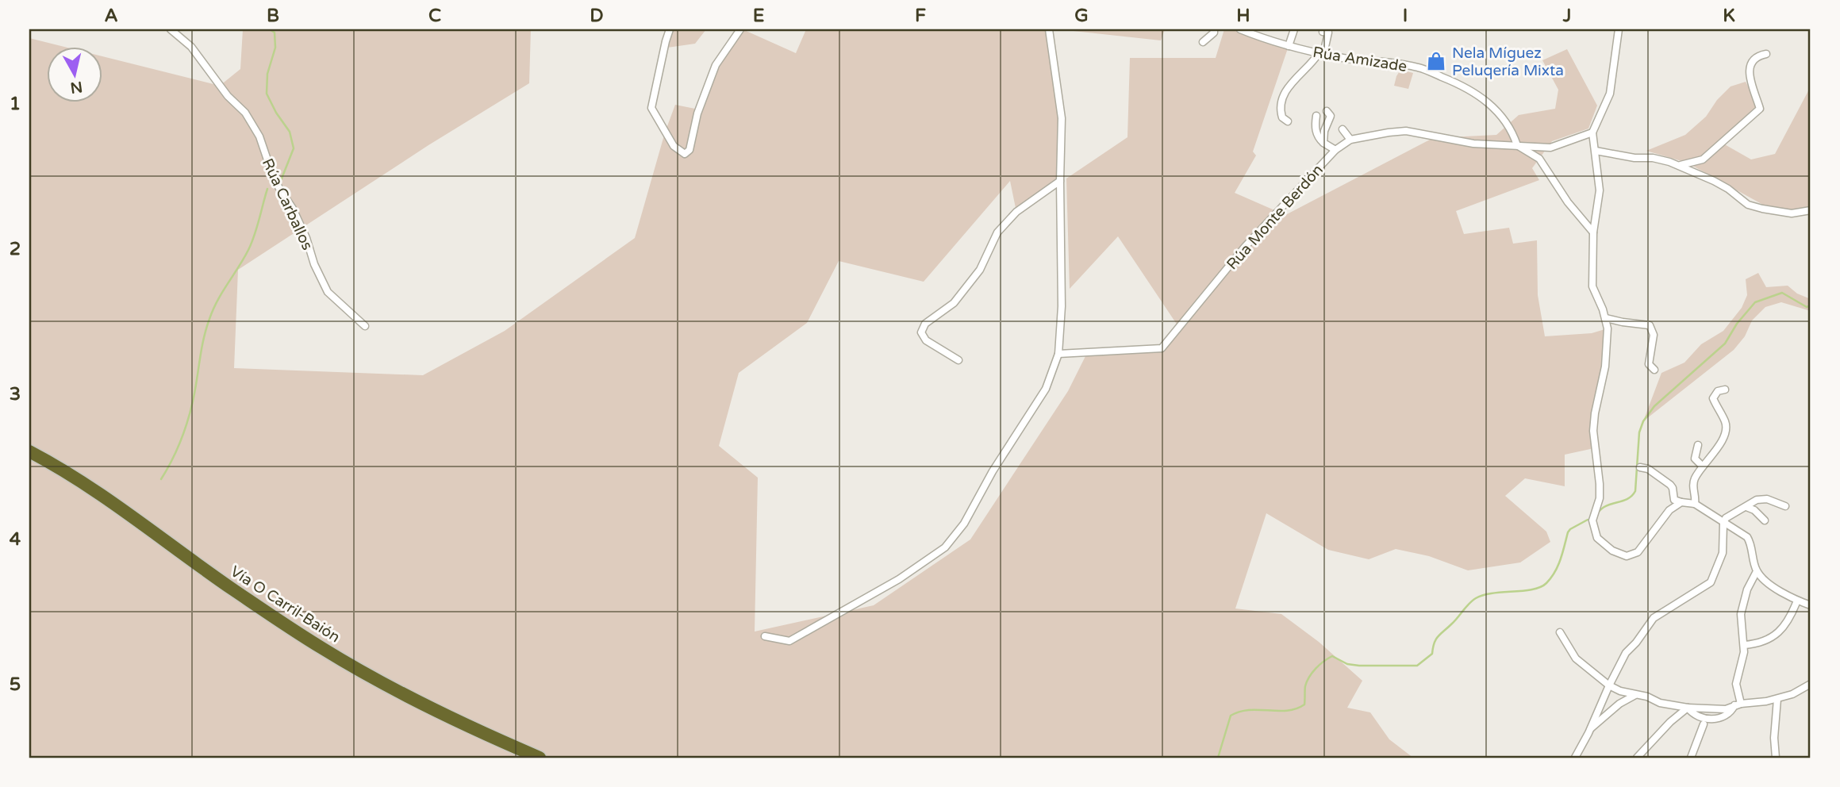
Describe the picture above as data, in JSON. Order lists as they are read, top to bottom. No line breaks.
{"streets":{"highway":["Vía O Carril-Baión"],"street":["Rúa Amizade","Rúa Carballos","Rúa Monte Berdón"]},"crossings":[["Rúa Amizade","Rúa Monte Berdón"]],"places":{"shop":["Nela Míguez Peluqería Mixta"]},"north":"bottom","grid":{"columns":["A","B","C","D","E","F","G","H","I","J","K"],"rows":["1","2","3","4","5"]}}
